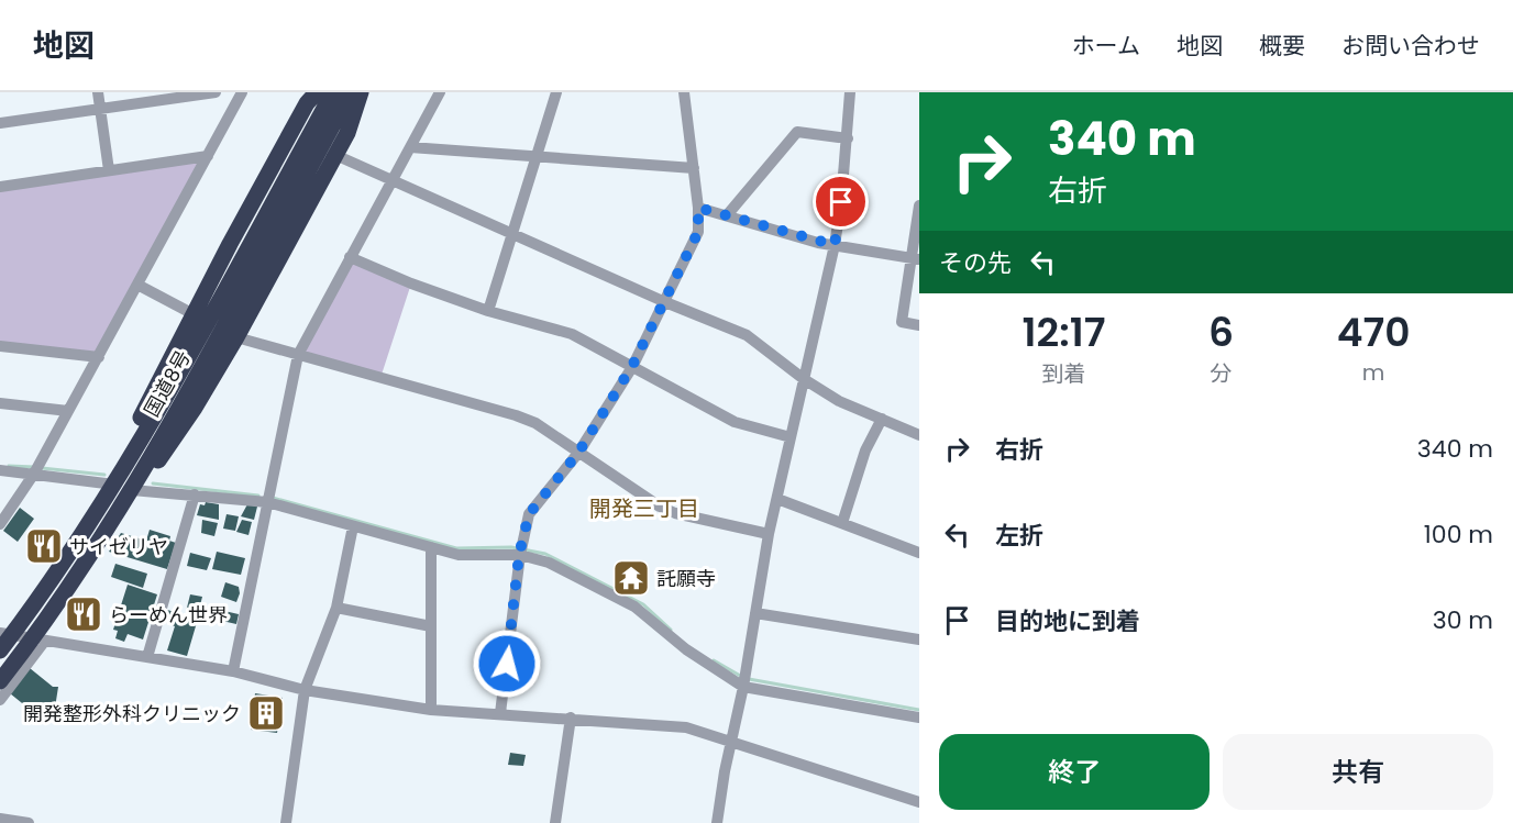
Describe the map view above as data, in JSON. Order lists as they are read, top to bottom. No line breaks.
{"streets":{"highway":["国道8号"]},"districts":["開発三丁目"],"places":{"restaurant":["サイゼリヤ","らーめん世界"],"temple":["託願寺"],"building":["開発整形外科クリニック"]},"page":{"header":"地図","nav":["ホーム","地図","概要","お問い合わせ"],"turn":["340 m","右折"],"then":"その先","eta":["12:17","到着","6","分","470","m"],"list":[{"name":"右折","value":"340 m"},{"name":"左折","value":"100 m"},{"name":"目的地に到着","value":"30 m"}],"buttons":["終了","共有"]}}
